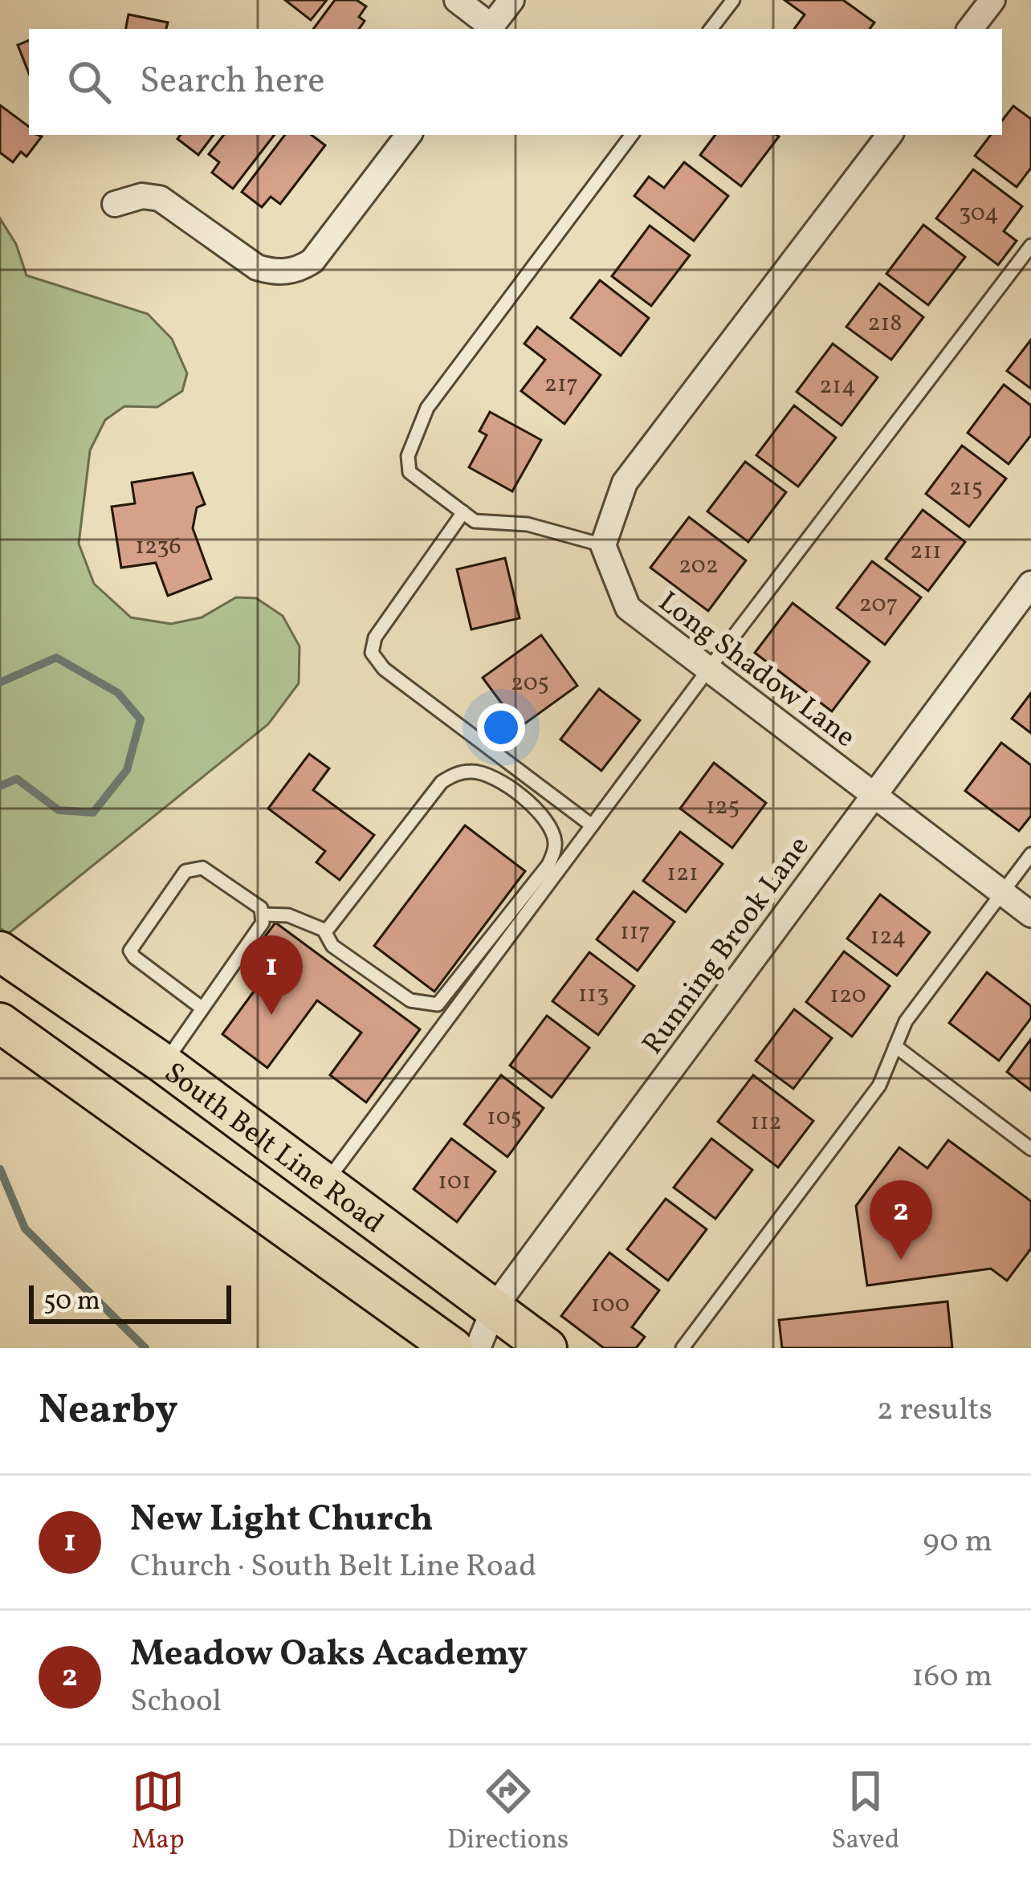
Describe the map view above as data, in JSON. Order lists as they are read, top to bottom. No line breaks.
{"streets":{"main road":["South Belt Line Road"],"street":["Long Shadow Lane","Running Brook Lane"]},"crossings":[["Long Shadow Lane","Running Brook Lane"],["Running Brook Lane","South Belt Line Road"]],"house_numbers":["304","218","217","214","215","1236","211","202","207","205","125","121","117","124","113","120","105","112","101","100"],"scale_bar":"50 m","page":{"search":"Search here","pins":["1","2"],"scale":"50 m","heading":["Nearby","2 results"],"list":[{"mark":"1","name":"New Light Church","note":"Church · South Belt Line Road","value":"90 m"},{"mark":"2","name":"Meadow Oaks Academy","note":"School","value":"160 m"}],"nav":["Map","Directions","Saved"]}}
